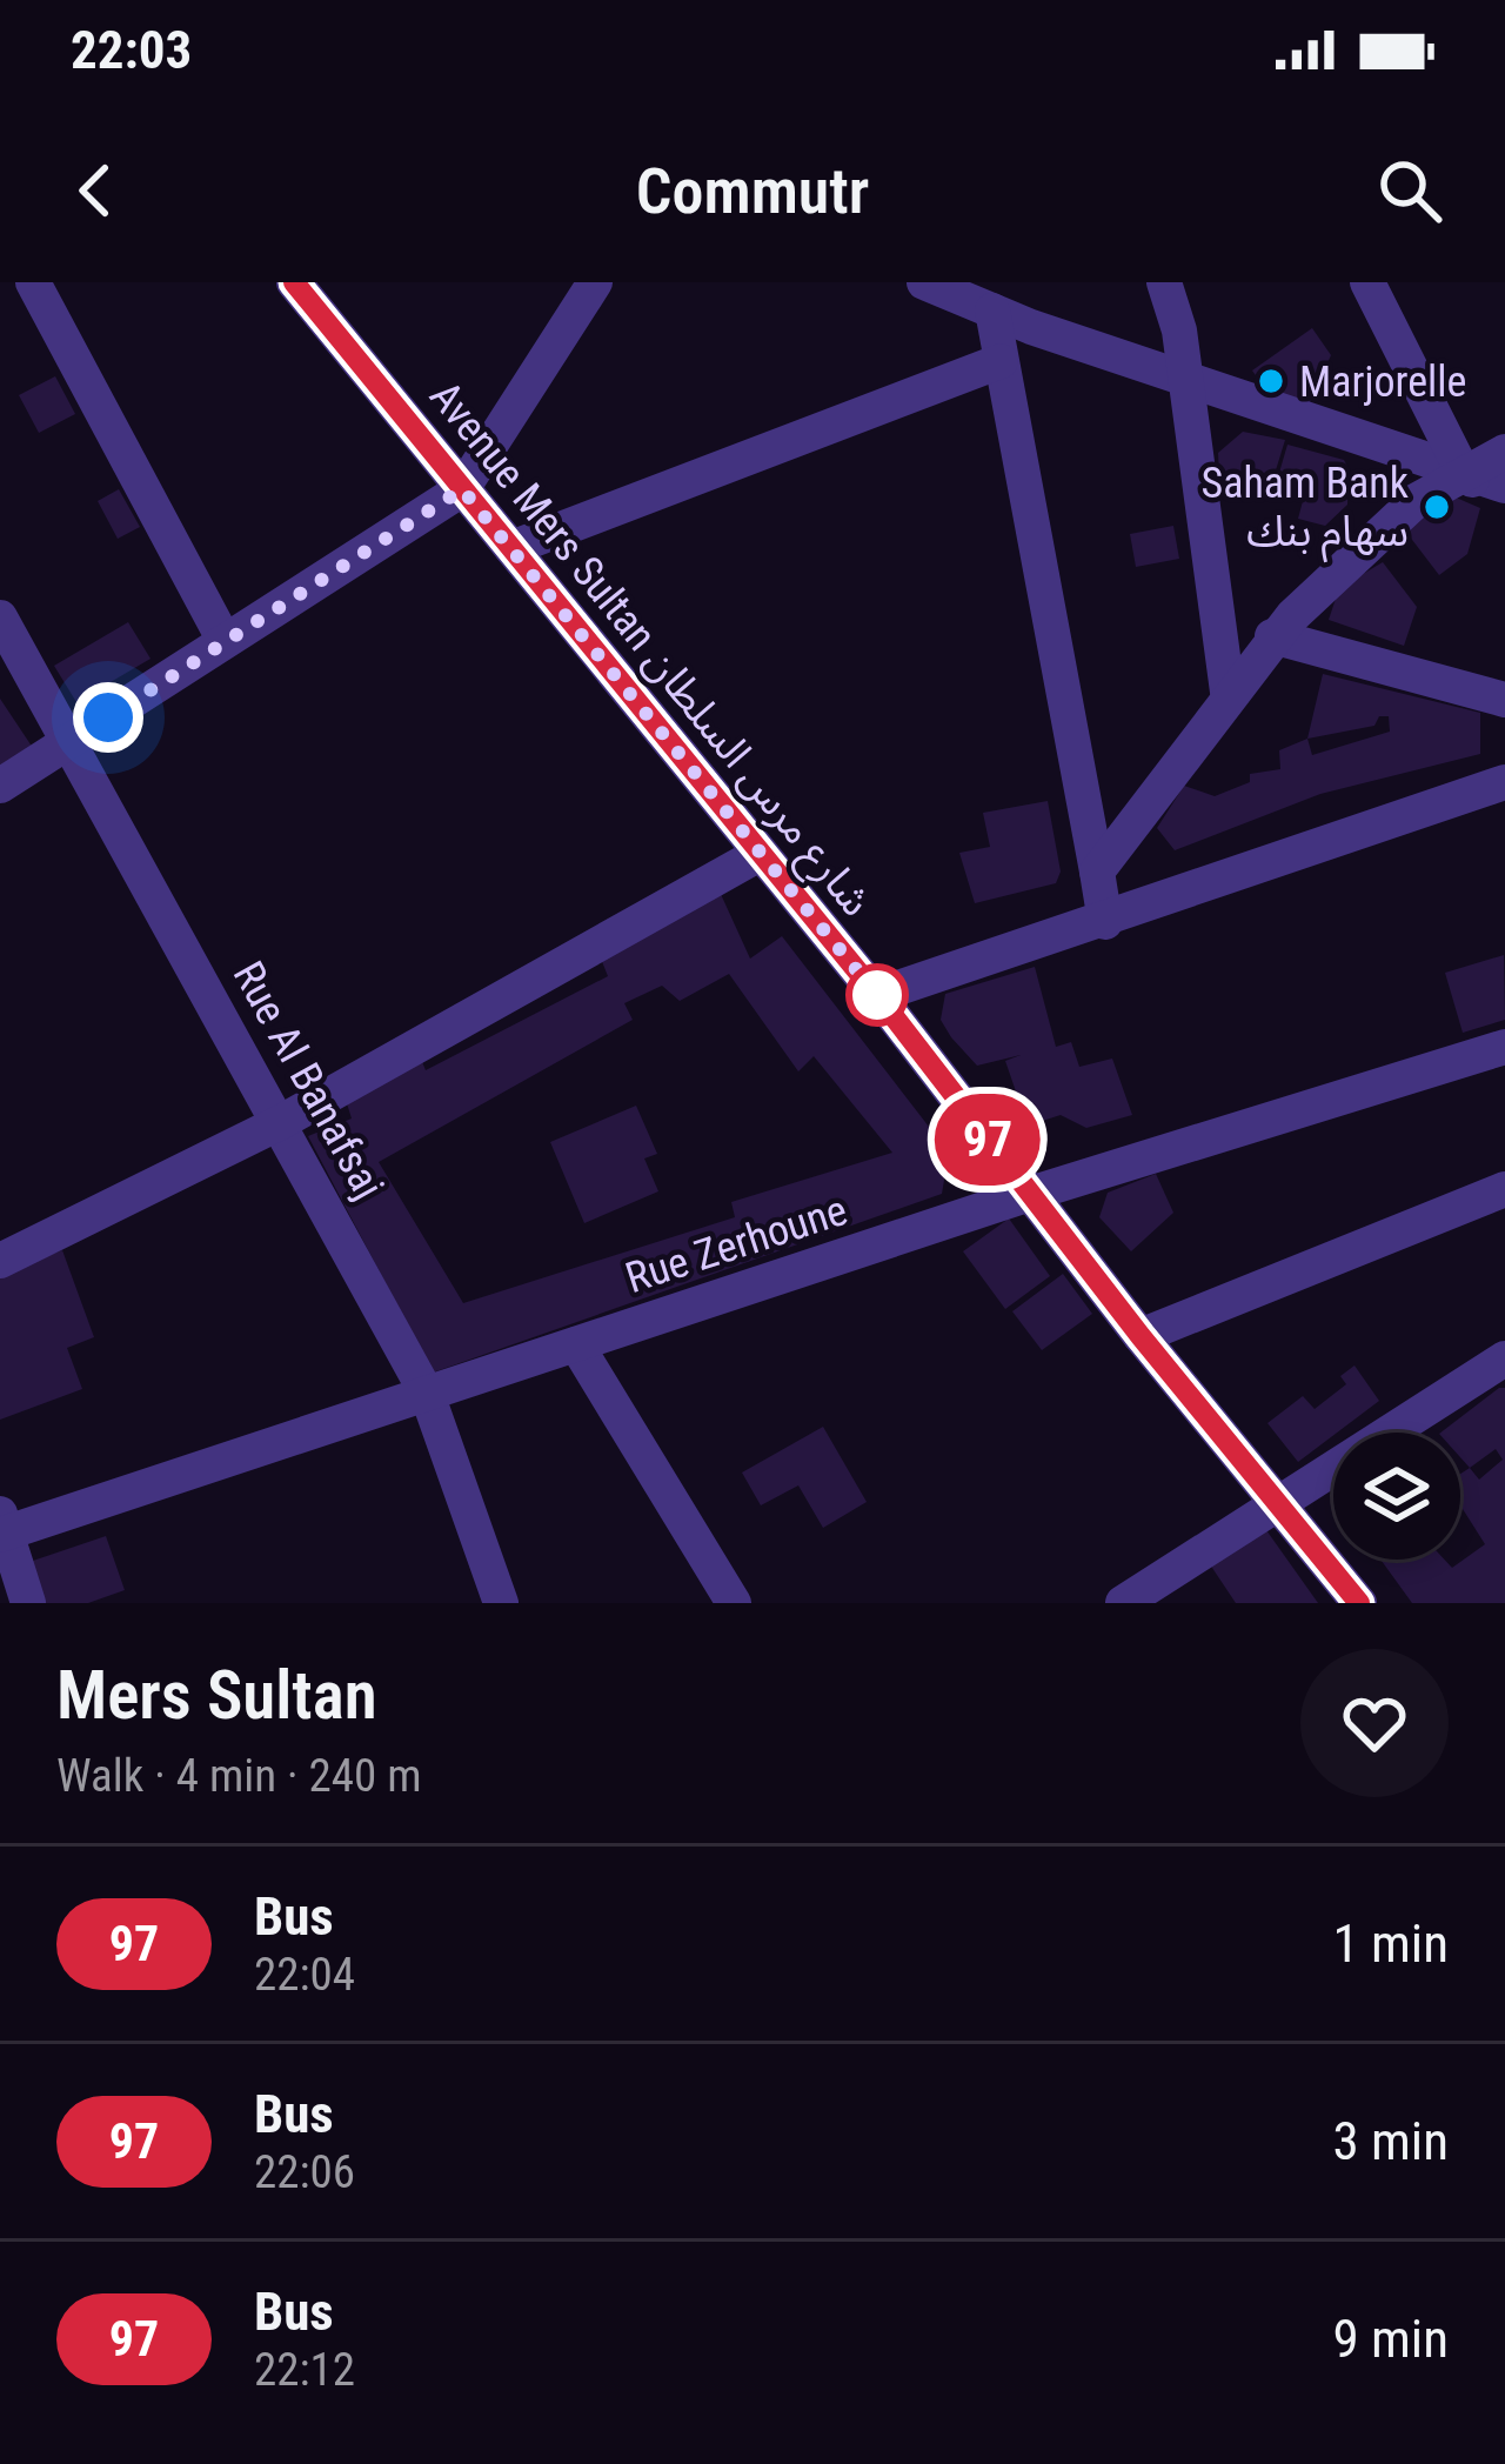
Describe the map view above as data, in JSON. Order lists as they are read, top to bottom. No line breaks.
{"streets":{"street":["Avenue Mers Sultan شارع مرس السلطان","Rue Al Banafsaj","Rue Zerhoune"]},"crossings":[["Avenue Mers Sultan شارع مرس السلطان","Rue Zerhoune"],["Rue Al Banafsaj","Rue Zerhoune"]],"places":["Marjorelle","Saham Bank سهام بنك"],"lines":["bus line 97"],"page":{"status":"22:03","header":"Commutr","on_map":"97","heading":["Mers Sultan","Walk · 4 min · 240 m"],"list":[{"mark":"97","name":"Bus","note":"22:04","value":"1 min"},{"mark":"97","name":"Bus","note":"22:06","value":"3 min"},{"mark":"97","name":"Bus","note":"22:12","value":"9 min"}]}}
